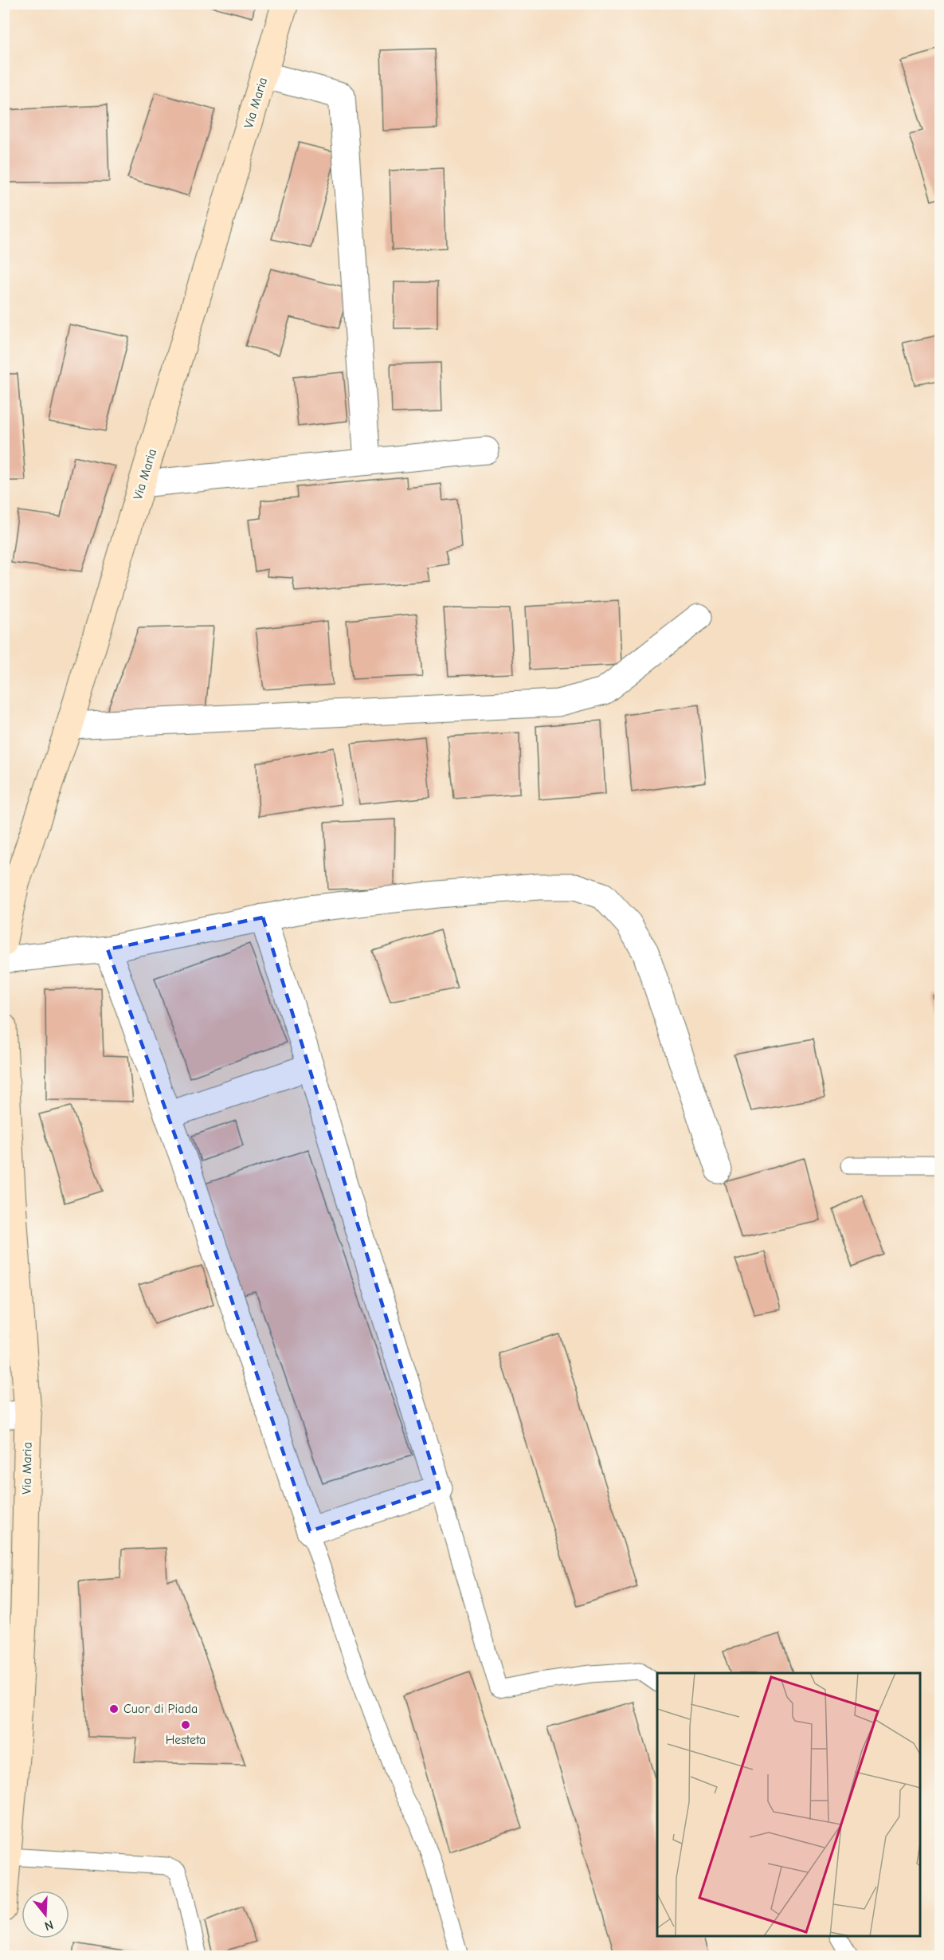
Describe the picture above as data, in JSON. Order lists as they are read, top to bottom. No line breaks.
{"streets":{"street":["Via Maria"]},"places":["Cuor di Piada","Hesteta"],"north":"bottom"}
